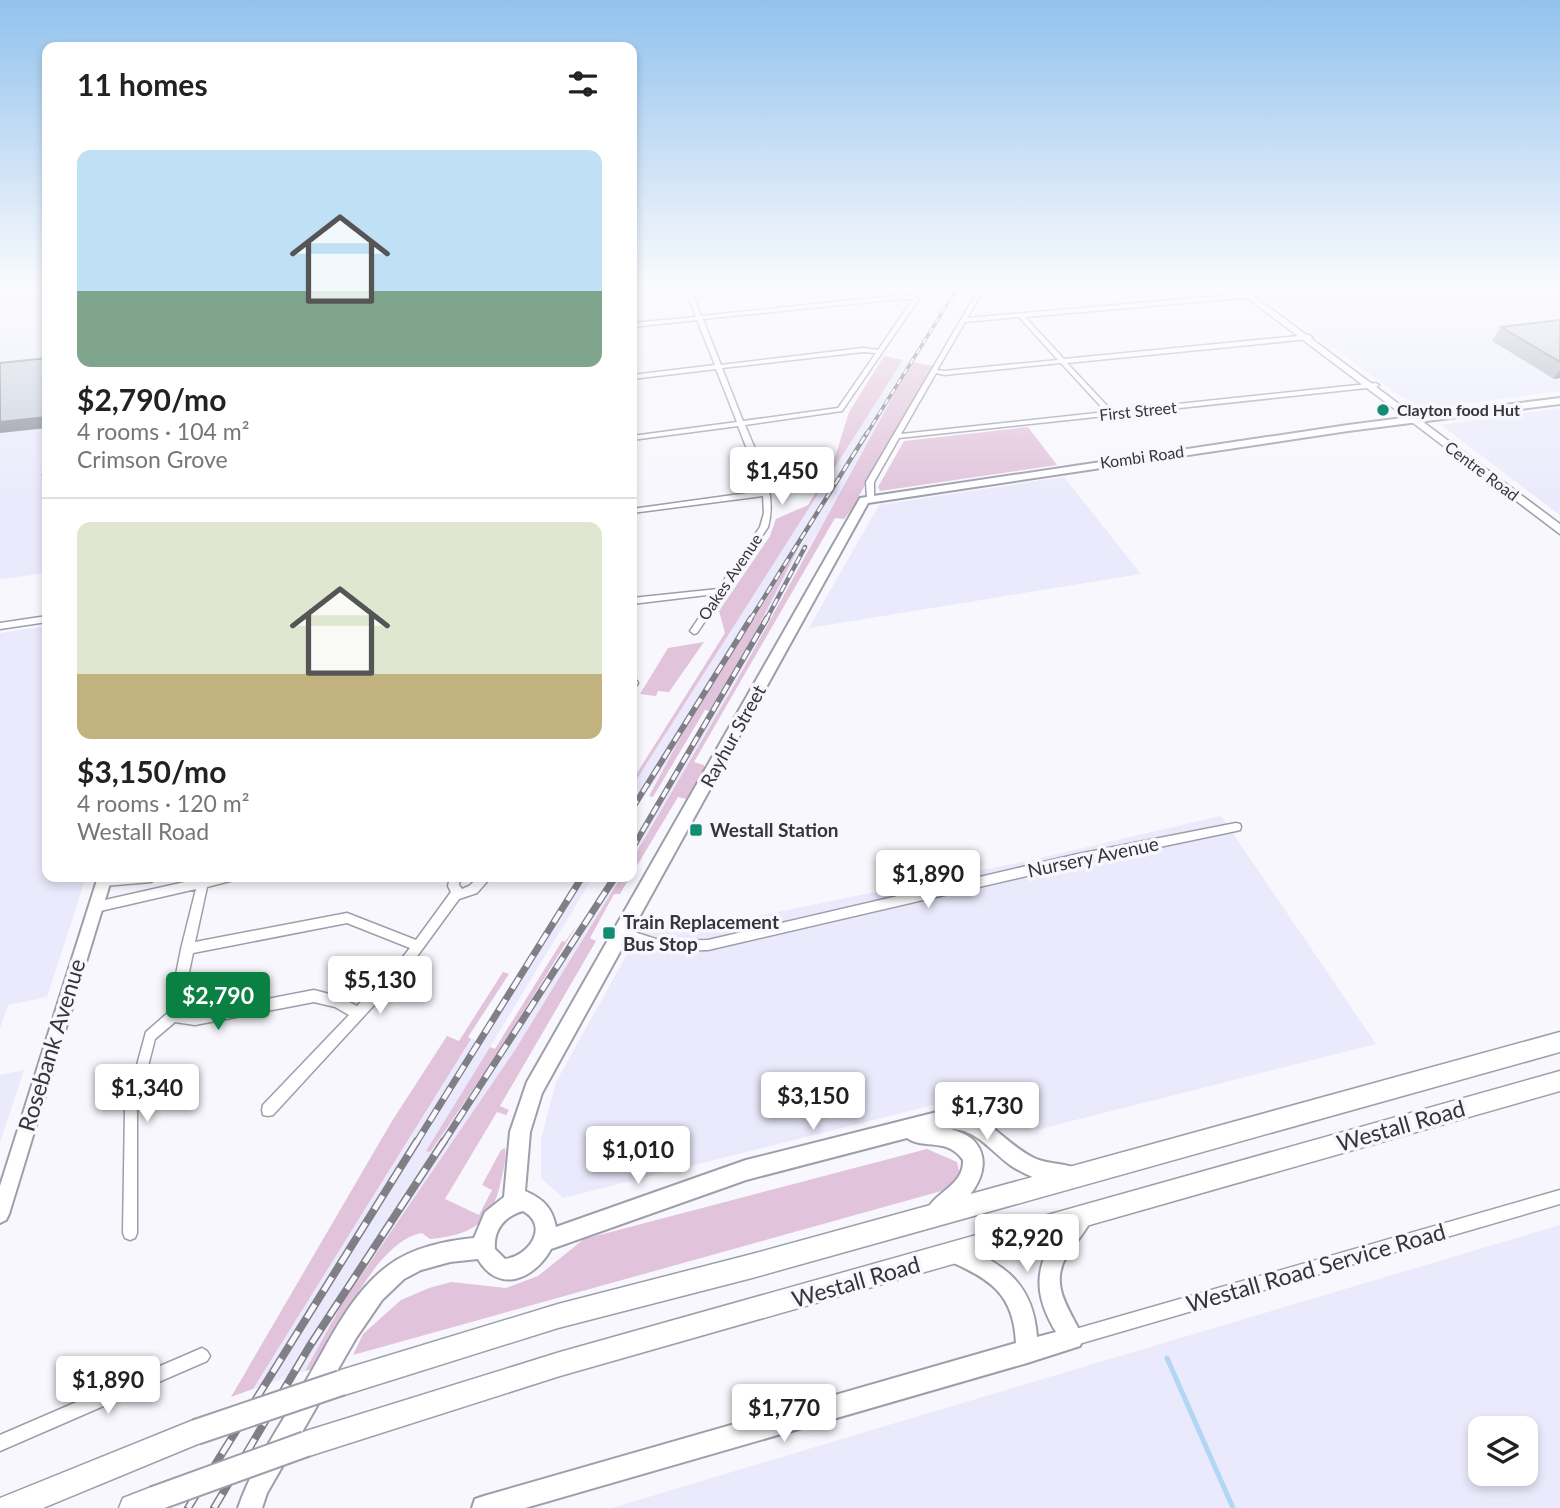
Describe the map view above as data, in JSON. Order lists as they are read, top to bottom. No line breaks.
{"streets":{"main road":["Kombi Road","Centre Road","Rayhur Street","Westall Road"],"street":["First Street","Oakes Avenue","Nursery Avenue","Rosebank Avenue","Westall Road Service Road"]},"crossings":[["First Street","Centre Road"],["First Street","Rayhur Street"],["Kombi Road","Centre Road"],["Kombi Road","Rayhur Street"],["Rayhur Street","Nursery Avenue"]],"places":{"other":["Clayton food Hut"],"transit":["Westall Station","Train Replacement Bus Stop"]},"page":{"heading":"11 homes","list":[{"name":"$2,790/mo","note":"4 rooms · 104 m² · Crimson Grove"},{"name":"$3,150/mo","note":"4 rooms · 120 m² · Westall Road"}],"price":["$1,450","$1,890","$5,130","$2,790","$1,340","$3,150","$1,730","$1,010","$2,920","$1,890","$1,770"]}}
